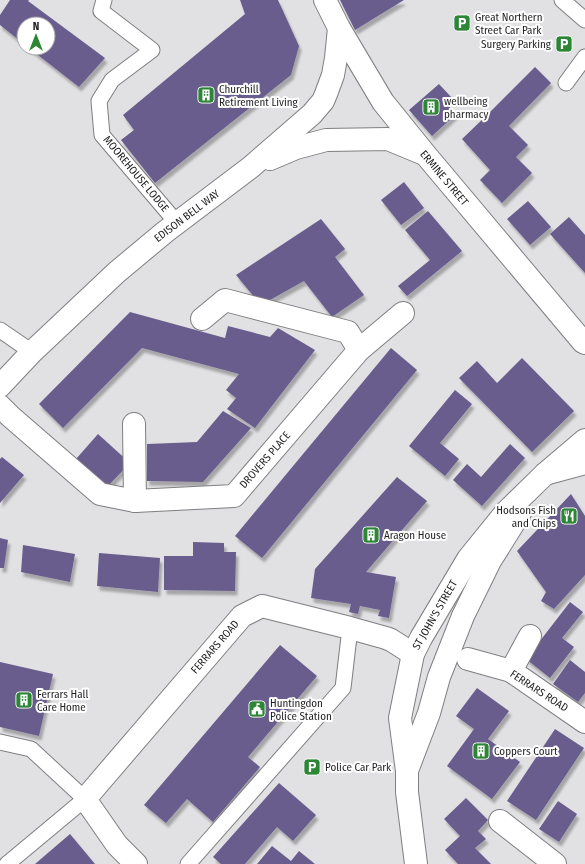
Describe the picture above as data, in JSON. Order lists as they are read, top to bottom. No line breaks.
{"streets":{"main road":["ERMINE STREET","EDISON BELL WAY","DROVERS PLACE","ST JOHN'S STREET","FERRARS ROAD"],"lane":["MOOREHOUSE LODGE"]},"crossings":[["MOOREHOUSE LODGE","EDISON BELL WAY"],["ERMINE STREET","EDISON BELL WAY"],["ST JOHN'S STREET","FERRARS ROAD"]],"places":{"parking":["Great Northern Street Car Park","Surgery Parking","Police Car Park"],"building":["Churchill Retirement Living","wellbeing pharmacy","Aragon House","Ferrars Hall Care Home","Coppers Court"],"restaurant":["Hodsons Fish and Chips"],"public building":["Huntingdon Police Station"]},"north":"top"}
